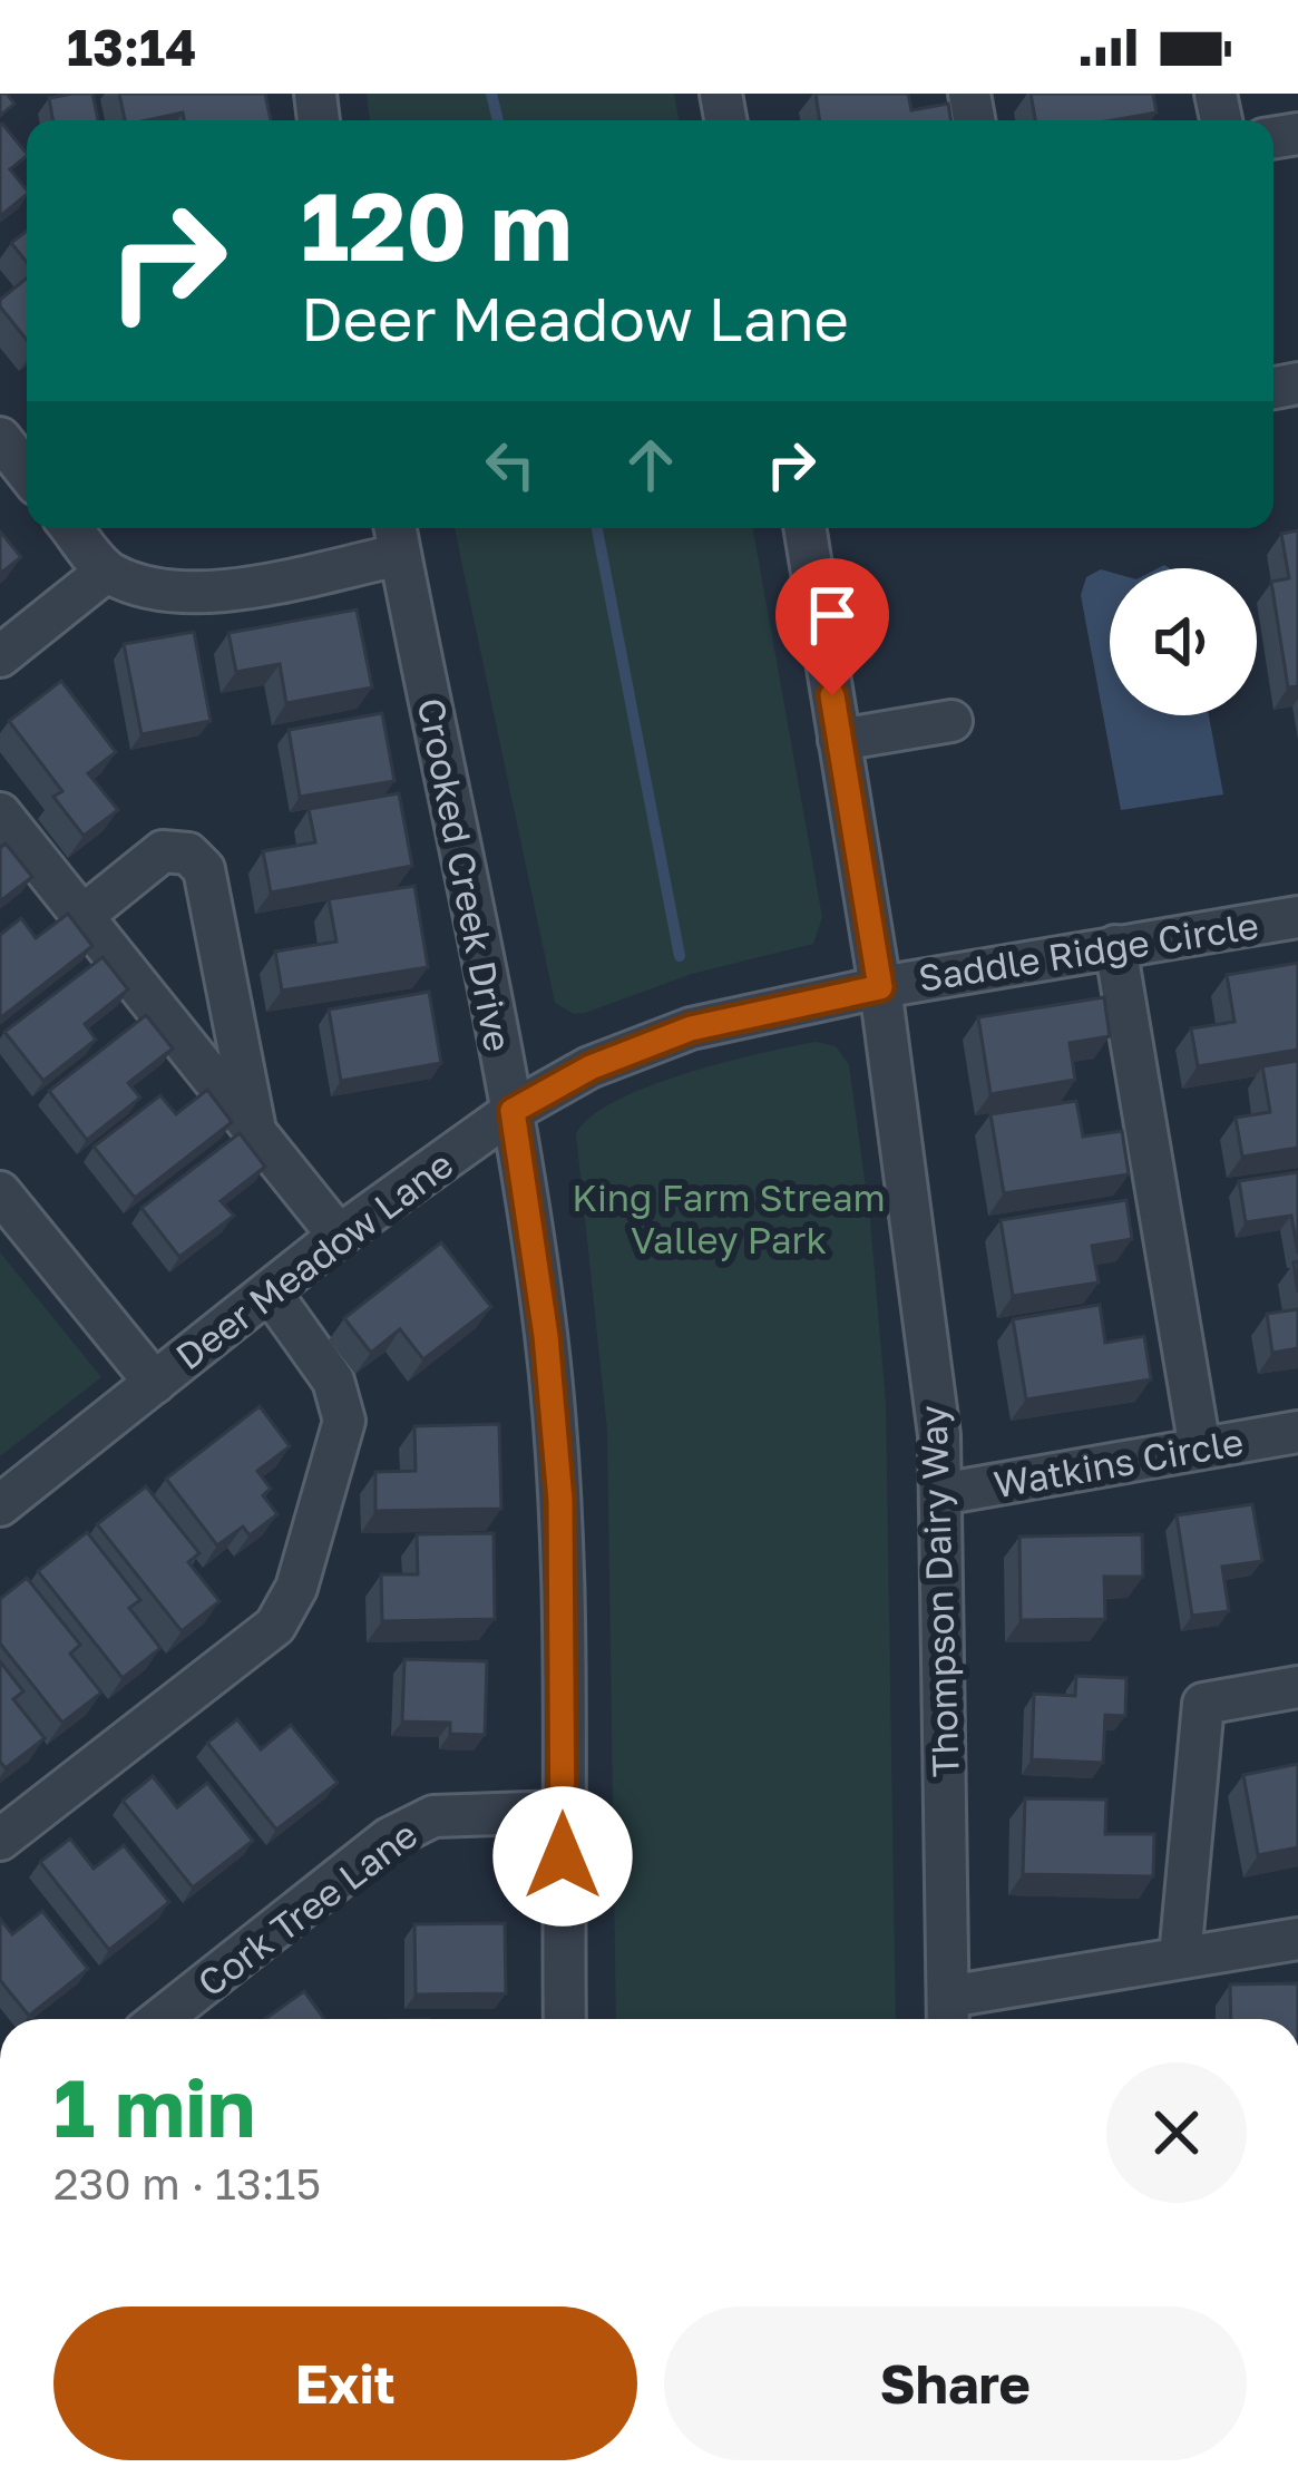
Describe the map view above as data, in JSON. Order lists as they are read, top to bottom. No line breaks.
{"streets":{"street":["Crooked Creek Drive","Saddle Ridge Circle","Deer Meadow Lane","Watkins Circle","Thompson Dairy Way","Cork Tree Lane"]},"crossings":[["Crooked Creek Drive","Deer Meadow Lane"],["Crooked Creek Drive","Cork Tree Lane"],["Saddle Ridge Circle","Deer Meadow Lane"],["Saddle Ridge Circle","Thompson Dairy Way"],["Deer Meadow Lane","Thompson Dairy Way"],["Watkins Circle","Thompson Dairy Way"]],"parks":["King Farm Stream Valley Park"],"page":{"status":"13:14","turn":["120 m","Deer Meadow Lane"],"heading":["1 min","230 m · 13:15"],"buttons":["Exit","Share"]}}
